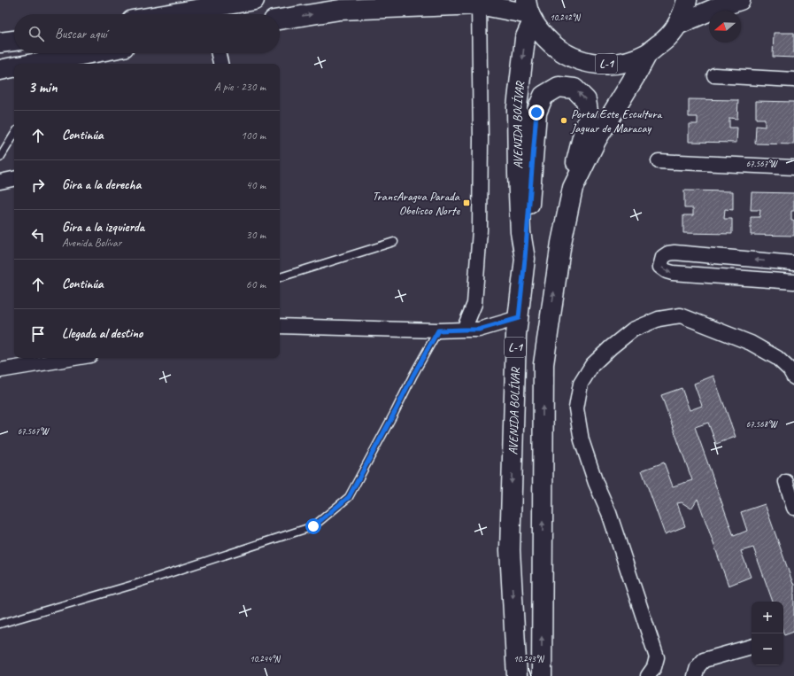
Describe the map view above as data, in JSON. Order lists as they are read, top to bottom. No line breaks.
{"streets":{"main road":["L-1","AVENIDA BOLÍVAR"]},"crossings":[["L-1","AVENIDA BOLÍVAR"]],"places":{"other":["Portal Este Escultura Jaguar de Maracay"],"transit":["TransAragua Parada Obelisco Norte"]},"north":"left","page":{"search":"Buscar aquí","heading":["3 min","A pie · 230 m"],"list":[["Continúa","100 m"],["Gira a la derecha","40 m"],["Gira a la izquierda","Avenida Bolívar","30 m"],["Continúa","60 m"],"Llegada al destino"],"map_buttons":["+","−"]},"coordinates":["10.242°N","67.567°W","67.568°W","10.244°N","10.243°N"]}
